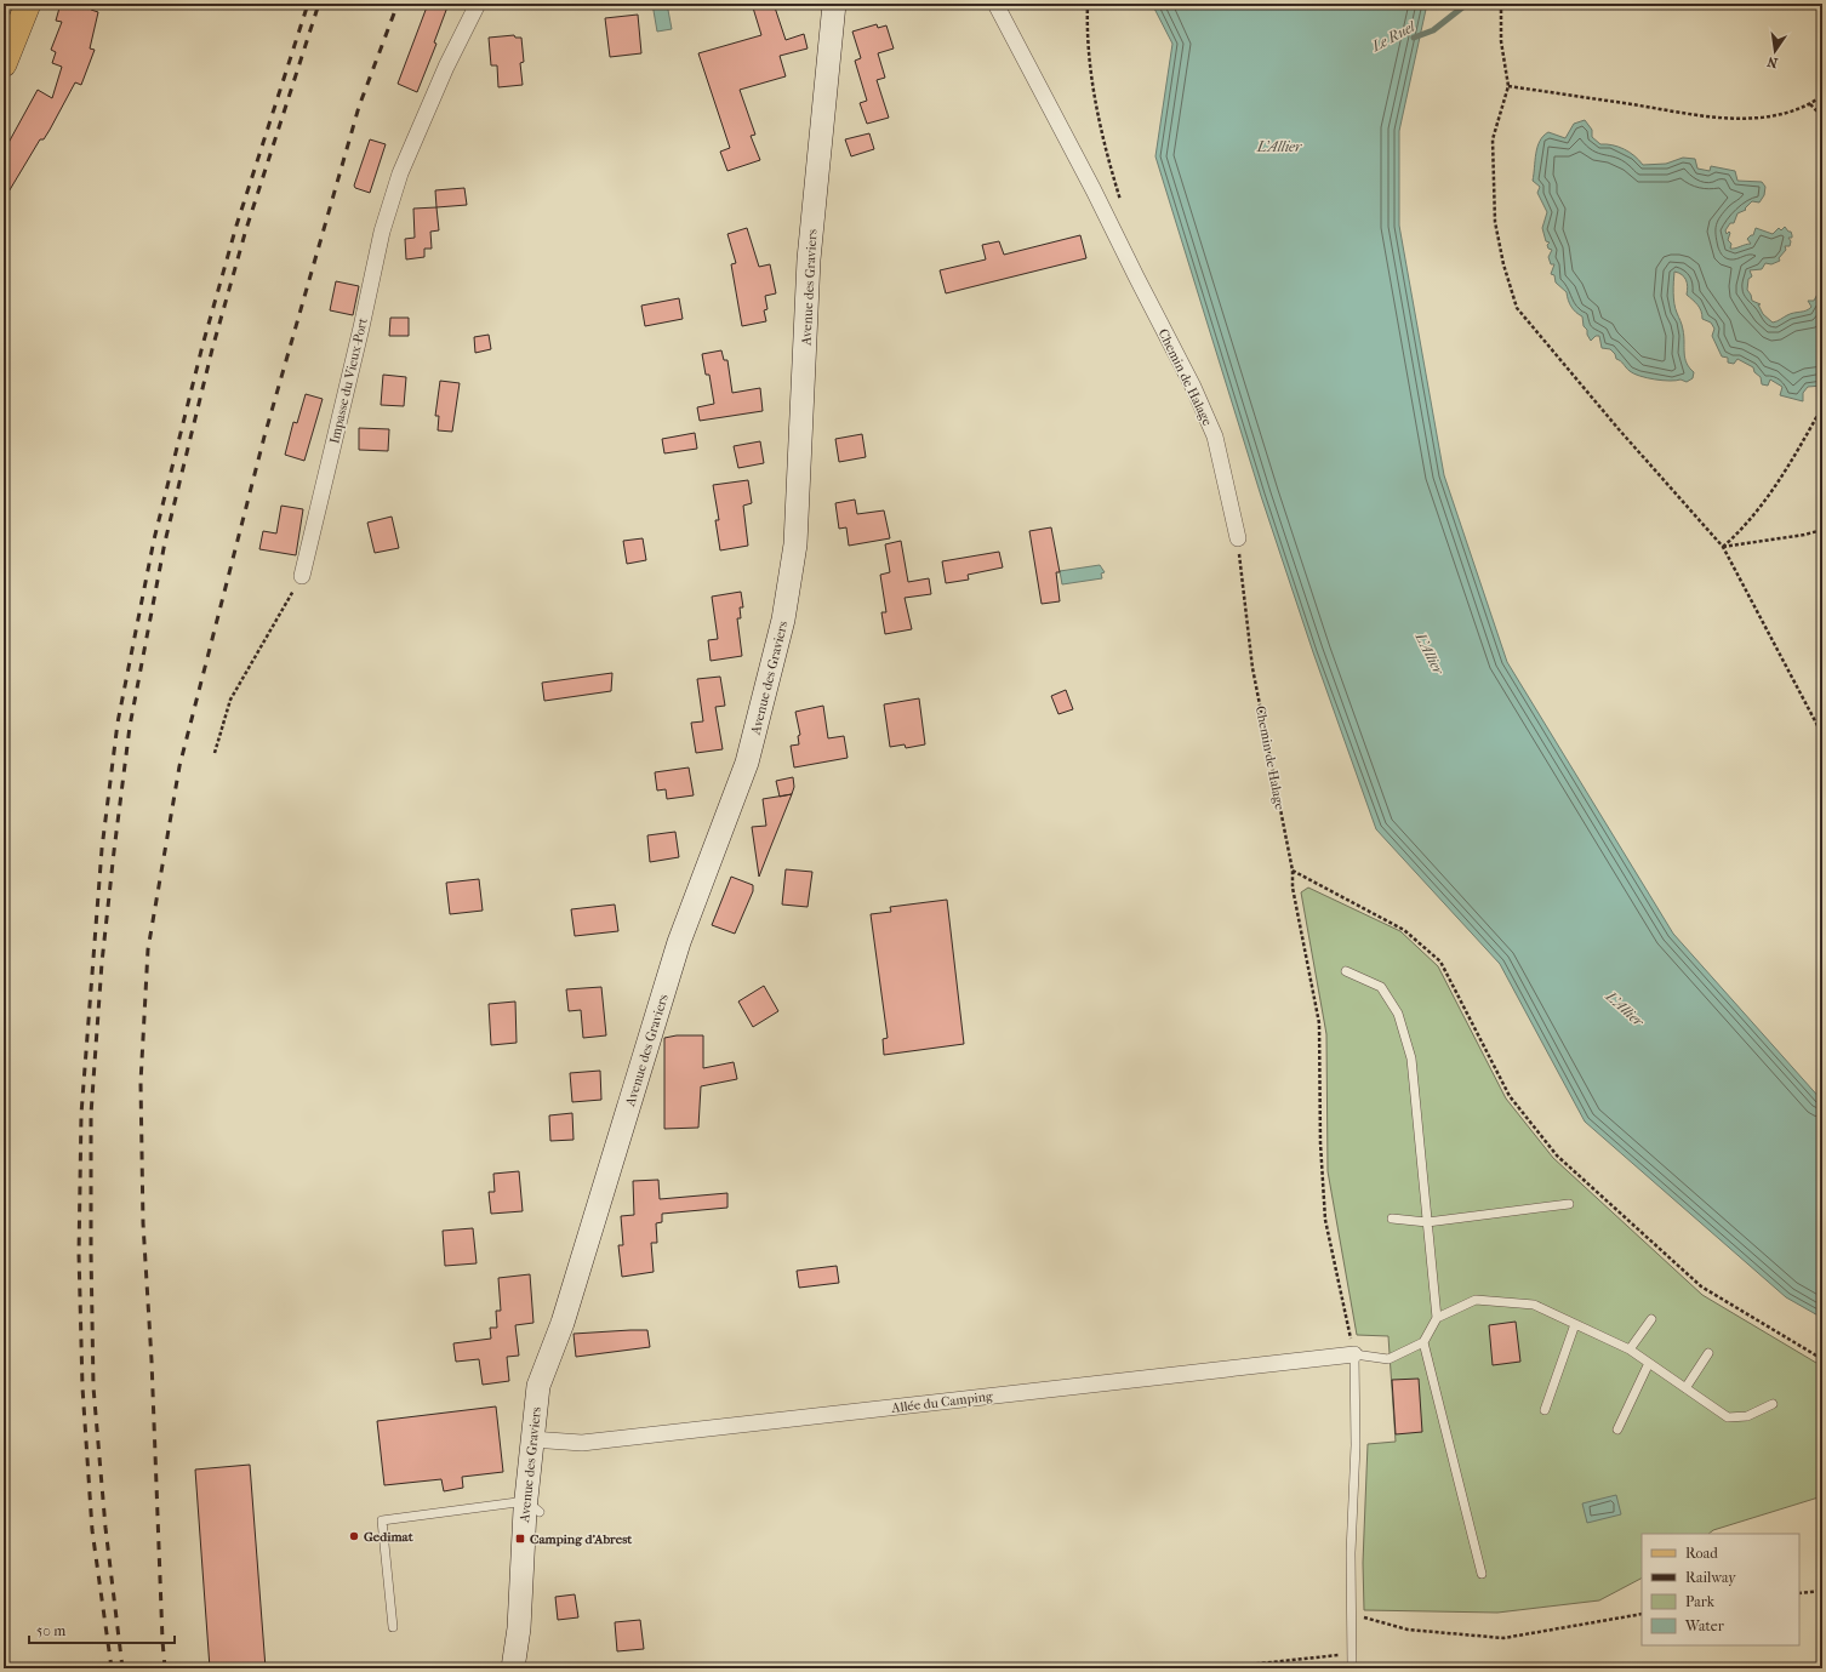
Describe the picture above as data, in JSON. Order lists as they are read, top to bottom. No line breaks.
{"streets":{"street":["Avenue des Graviers","Chemin de Halage","Impasse du Vieux-Port","Allée du Camping"]},"crossings":[["Avenue des Graviers","Allée du Camping"],["Chemin de Halage","Allée du Camping"]],"water":["Le Ruel","L'Allier"],"places":{"other":["Gedimat"],"transit":["Camping d'Abrest"]},"legend":["Road","Railway","Park","Water"],"scale_bar":"50 m","north":"bottom"}
